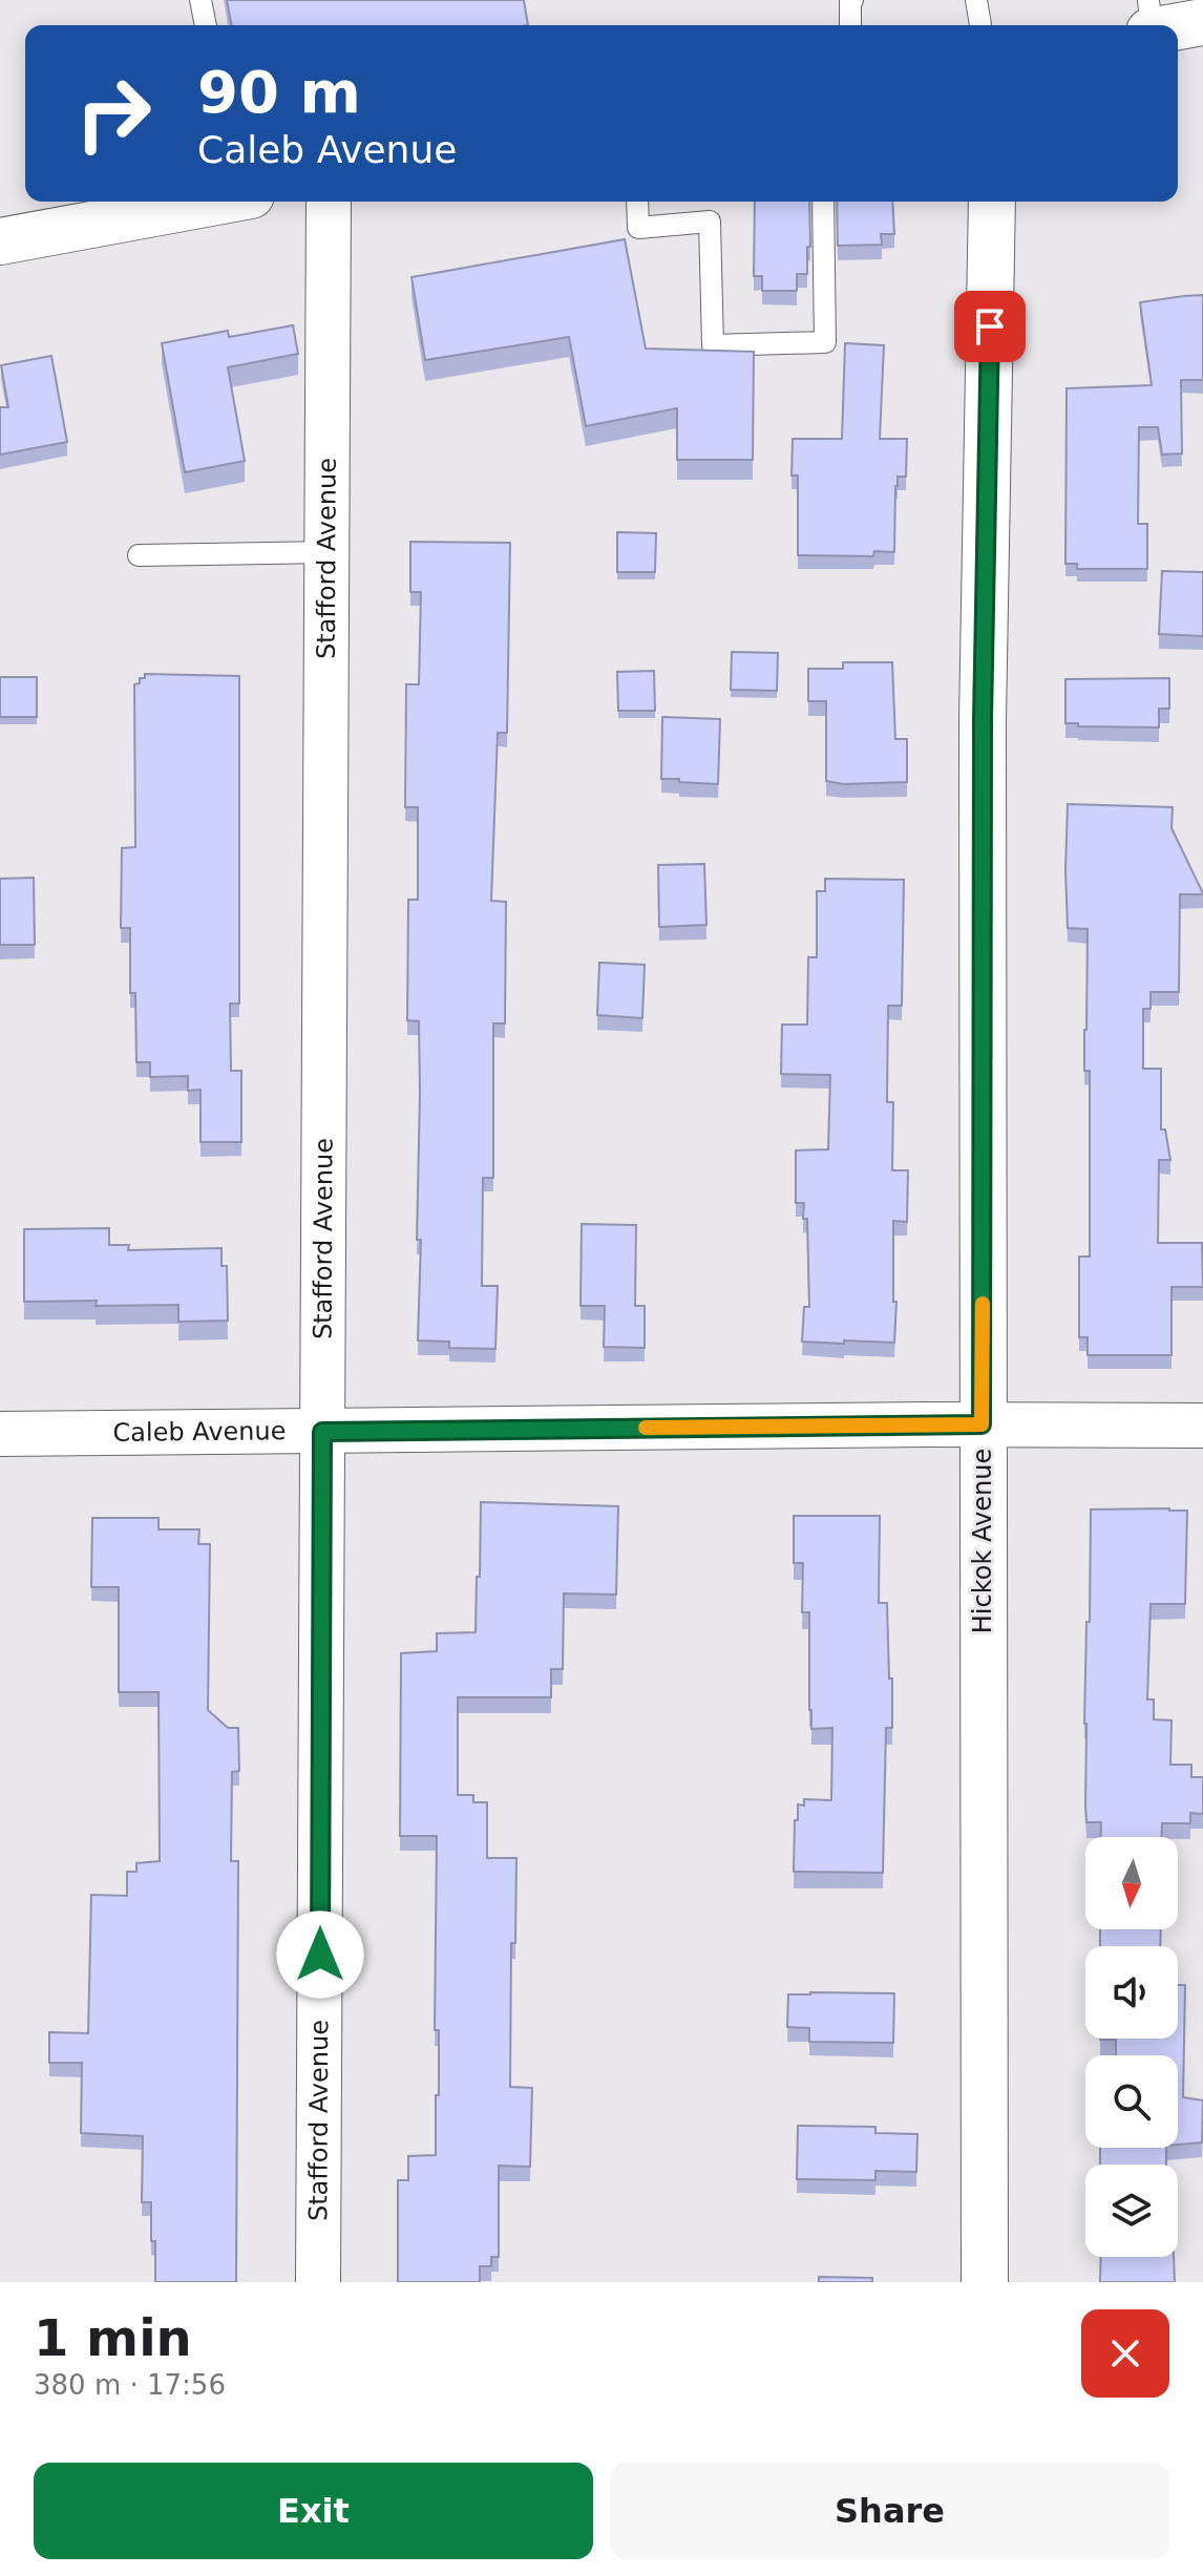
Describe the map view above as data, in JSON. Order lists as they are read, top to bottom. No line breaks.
{"streets":{"street":["Stafford Avenue","Caleb Avenue","Hickok Avenue"]},"crossings":[["Stafford Avenue","Caleb Avenue"],["Caleb Avenue","Hickok Avenue"]],"north":"bottom","page":{"turn":["90 m","Caleb Avenue"],"heading":["1 min","380 m · 17:56"],"buttons":["Exit","Share"]}}
